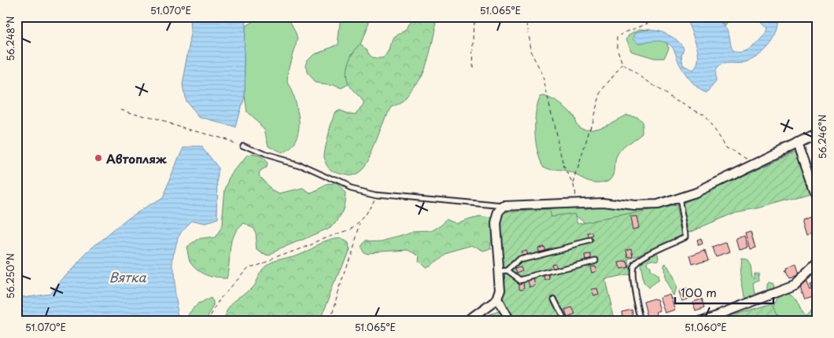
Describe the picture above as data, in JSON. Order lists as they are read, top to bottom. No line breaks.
{"water":["Вятка"],"places":["Автопляж"],"scale_bar":"100 m","coordinates":["51.070°E","51.065°E","56.248°N","56.246°N","56.250°N","51.060°E"]}
